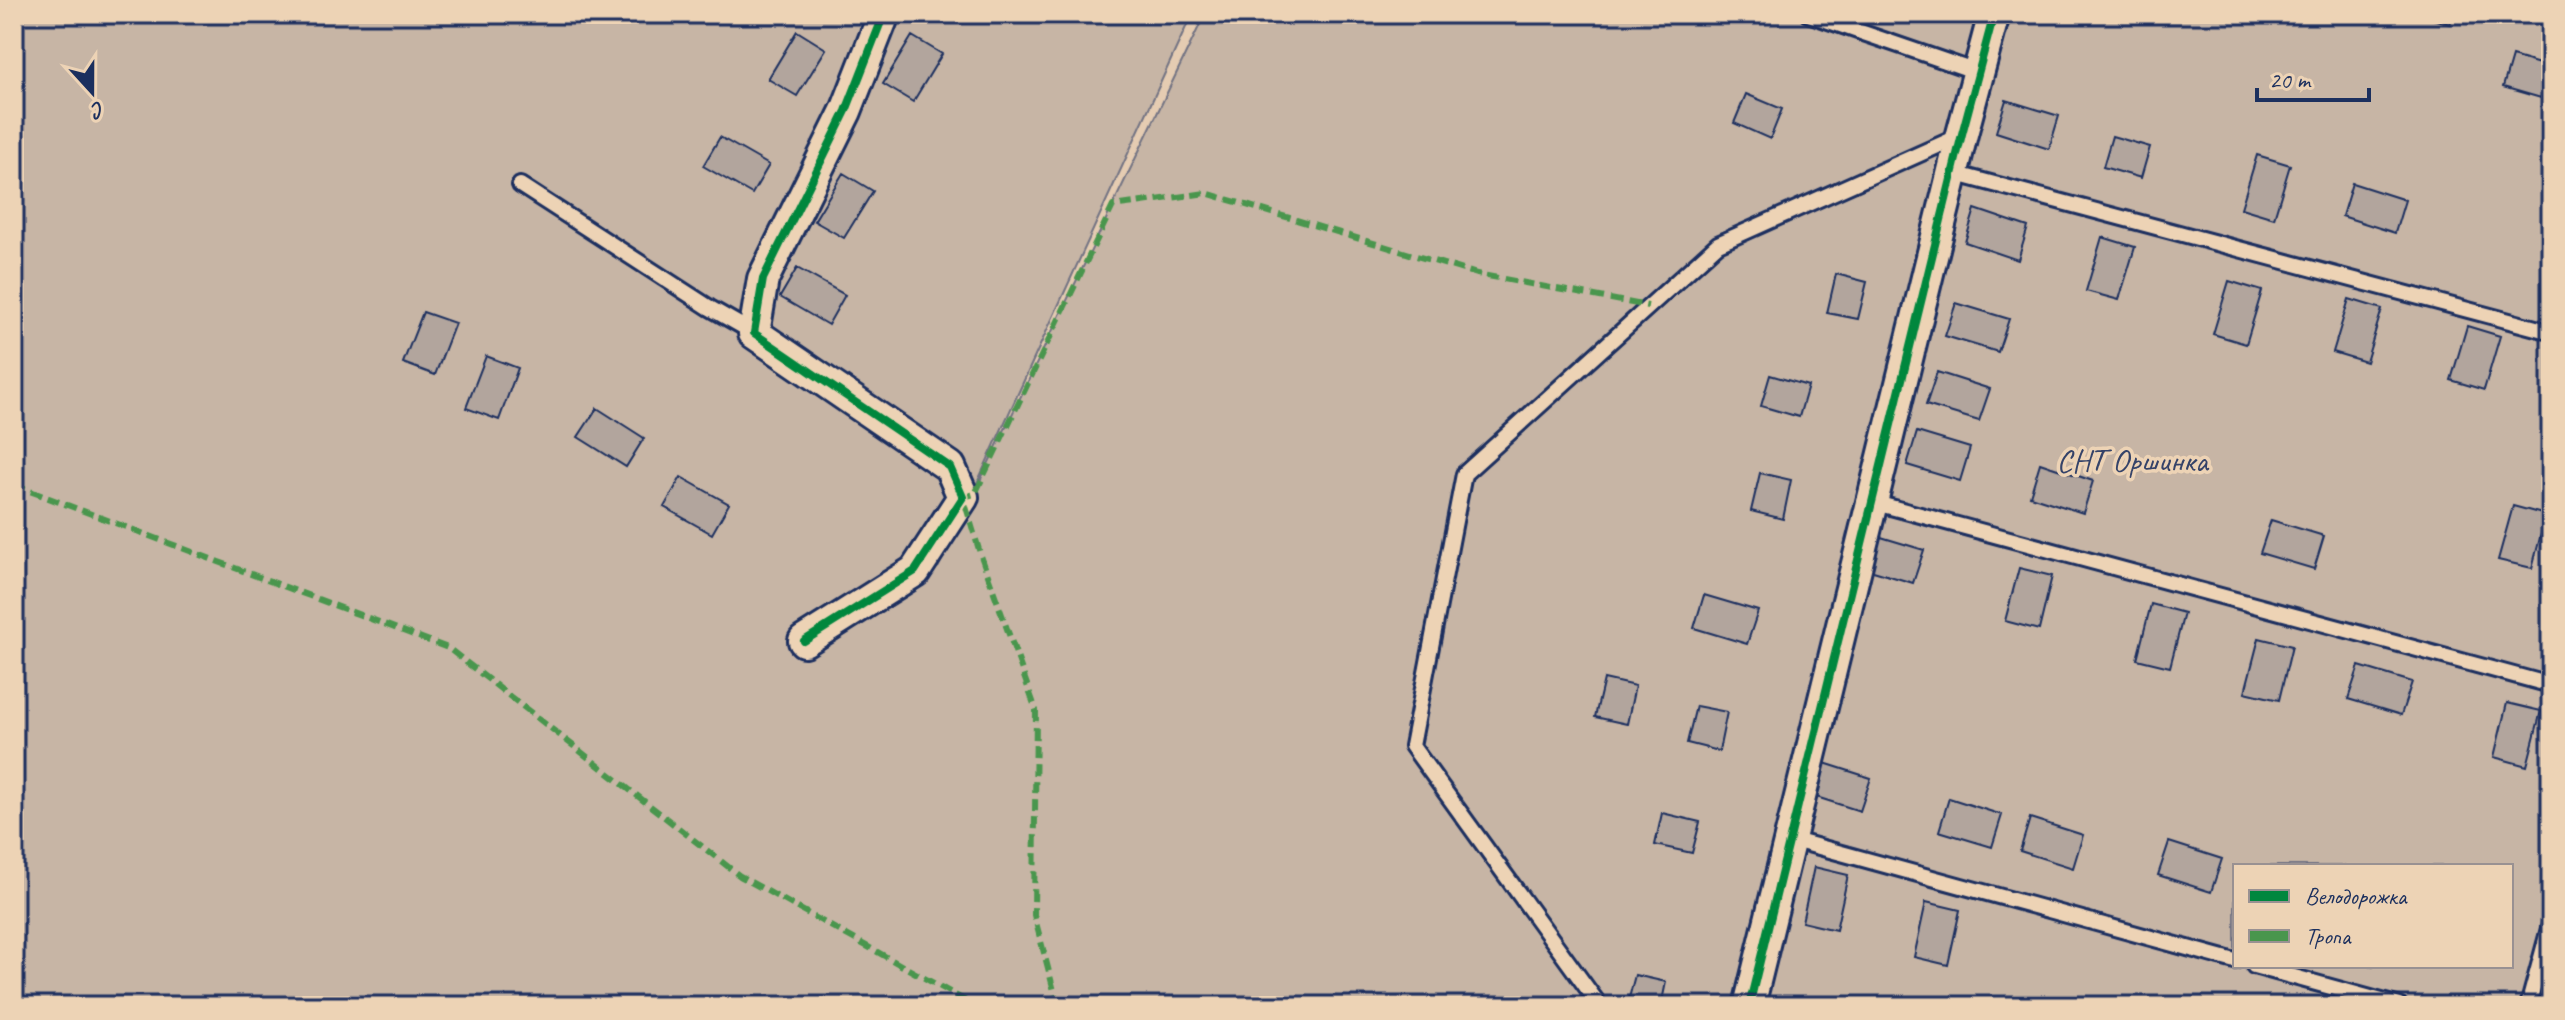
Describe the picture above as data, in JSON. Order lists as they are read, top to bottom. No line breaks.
{"parks":["СНТ Оршинка"],"legend":["Велодорожка","Тропа"],"scale_bar":"20 m","north":"bottom"}
